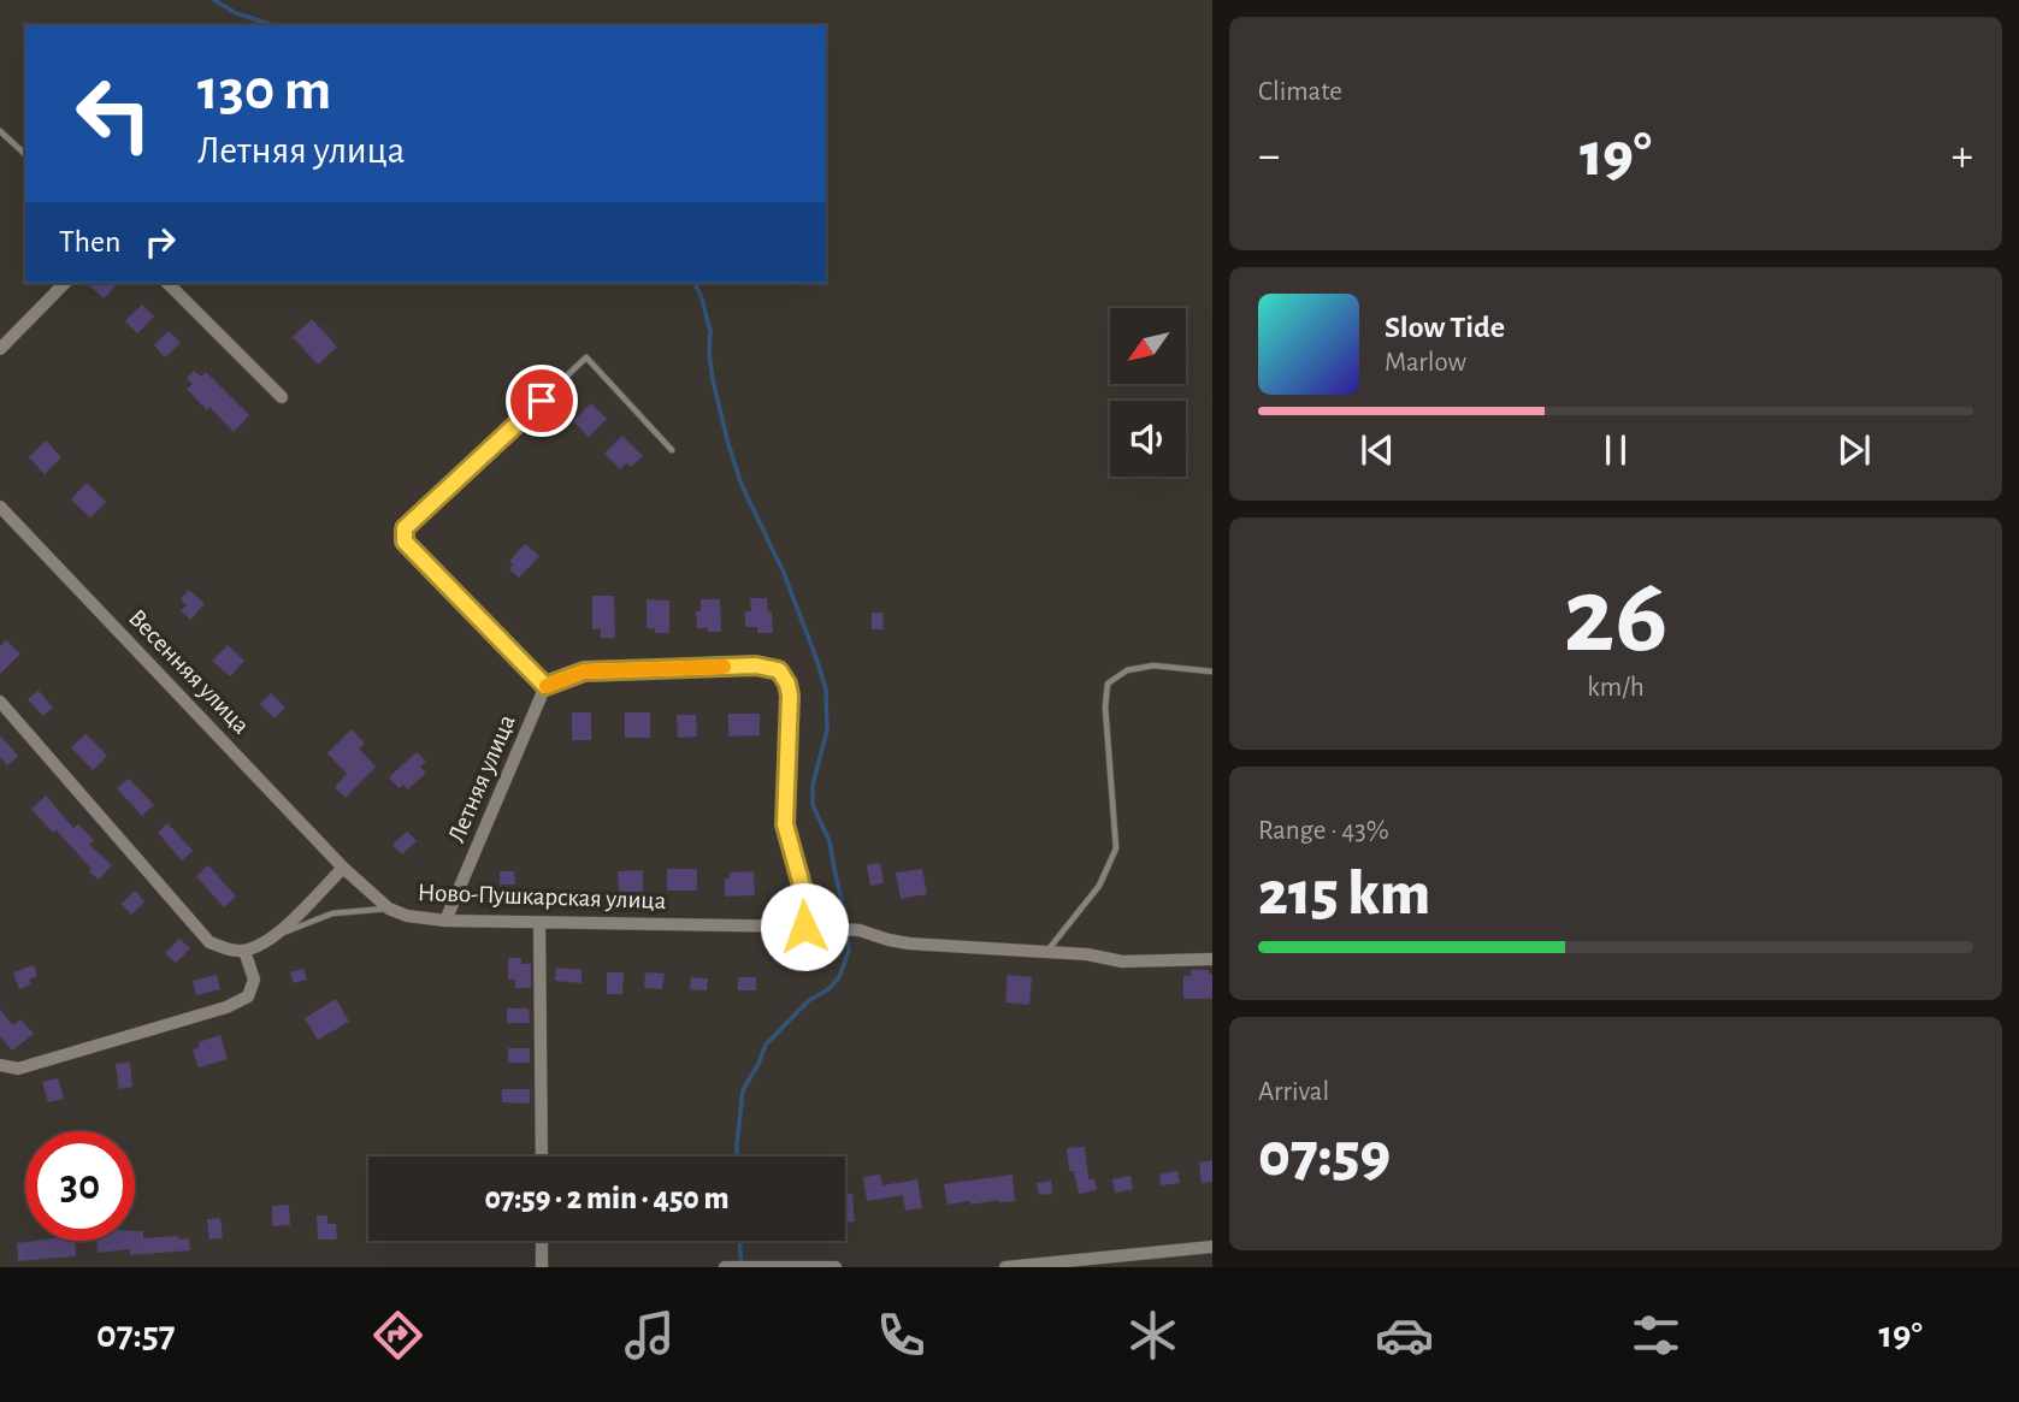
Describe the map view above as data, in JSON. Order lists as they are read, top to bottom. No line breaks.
{"streets":{"street":["Весенняя улица","Летняя улица","Ново-Пушкарская улица"]},"crossings":[["Весенняя улица","Ново-Пушкарская улица"],["Летняя улица","Ново-Пушкарская улица"]],"north":"bottom left","page":{"tile":["Climate",["26","km/h"],["Range · 43%","215 km"],["Arrival","07:59"]],"turn":["130 m","Летняя улица"],"heat":["−","19°","+"],"then":"Then","song":["Slow Tide","Marlow"],"limit":"30","trip":"07:59 · 2 min · 450 m","tabs":["07:57","19°"]}}
